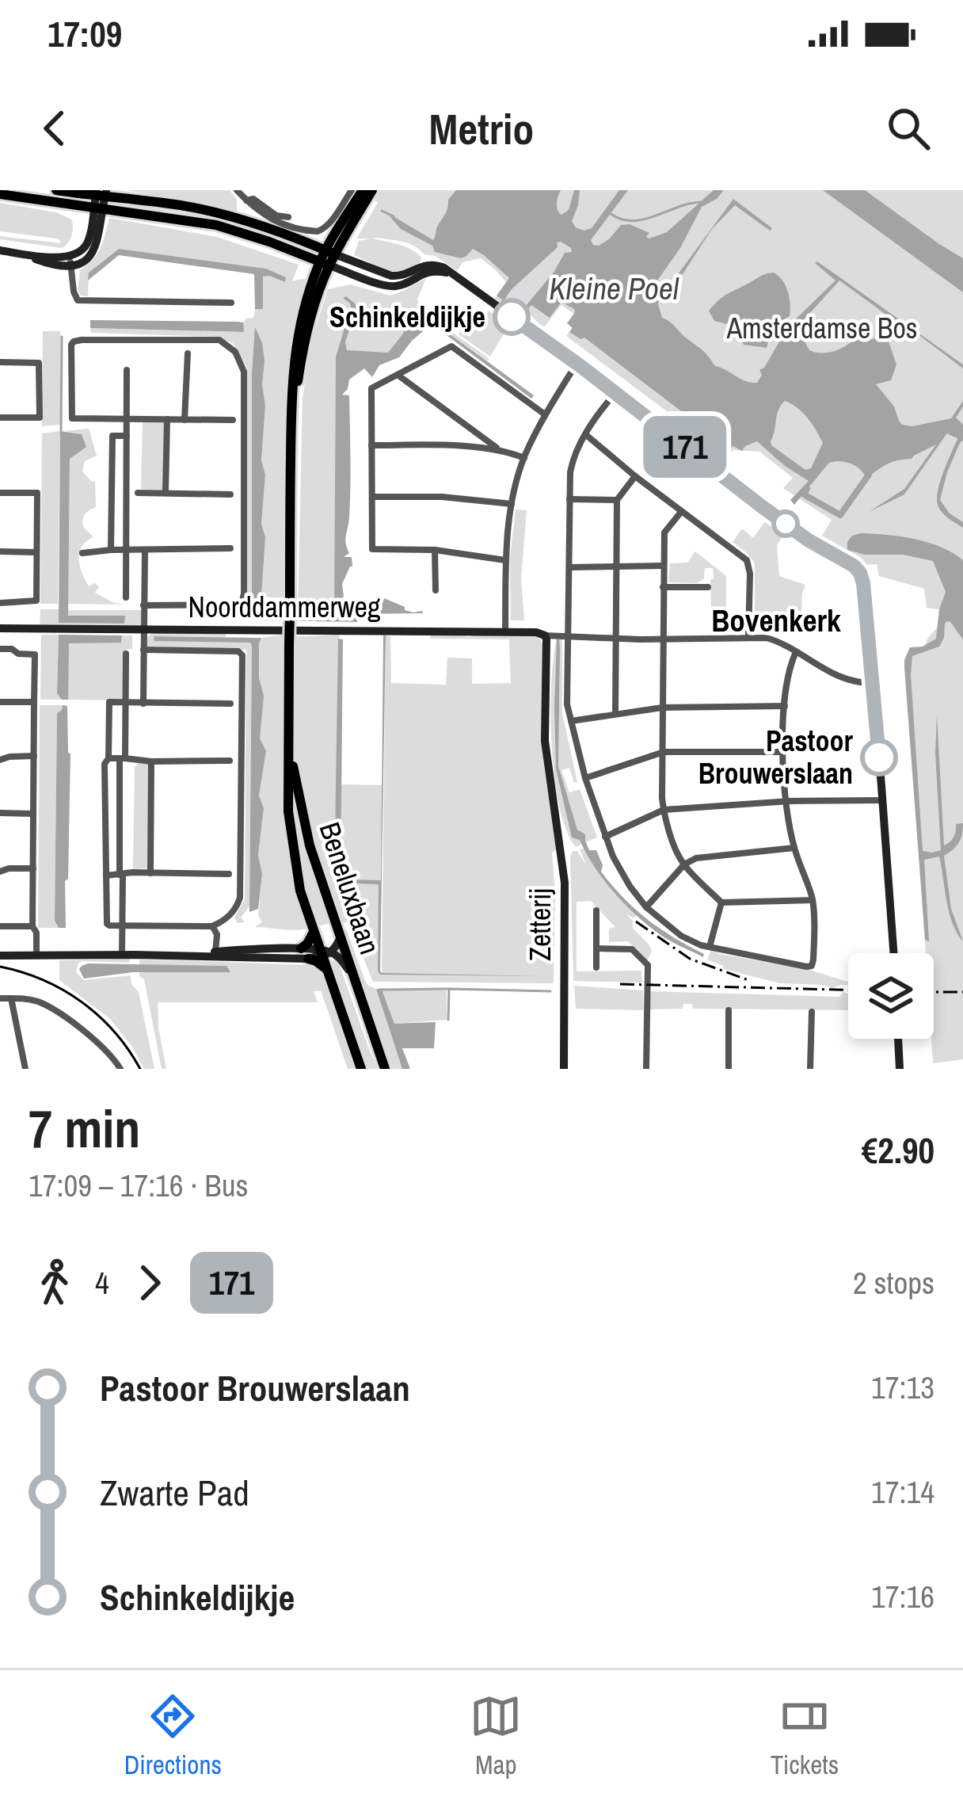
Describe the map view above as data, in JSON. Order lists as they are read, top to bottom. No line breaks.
{"streets":{"main road":["Beneluxbaan"],"street":["Noorddammerweg","Zetterij"]},"crossings":[["Noorddammerweg","Zetterij"]],"districts":["Bovenkerk"],"water":["Kleine Poel"],"parks":["Amsterdamse Bos"],"places":["Schinkeldijkje","Pastoor Brouwerslaan"],"lines":["bus line 171"],"page":{"status":"17:09","header":"Metrio","on_map":"171","heading":["7 min","17:09 – 17:16 · Bus","€2.90"],"legs":["4","171","2 stops"],"list":[{"name":"Pastoor Brouwerslaan","value":"17:13"},{"name":"Zwarte Pad","value":"17:14"},{"name":"Schinkeldijkje","value":"17:16"}],"tabs":["Directions","Map","Tickets"]}}
